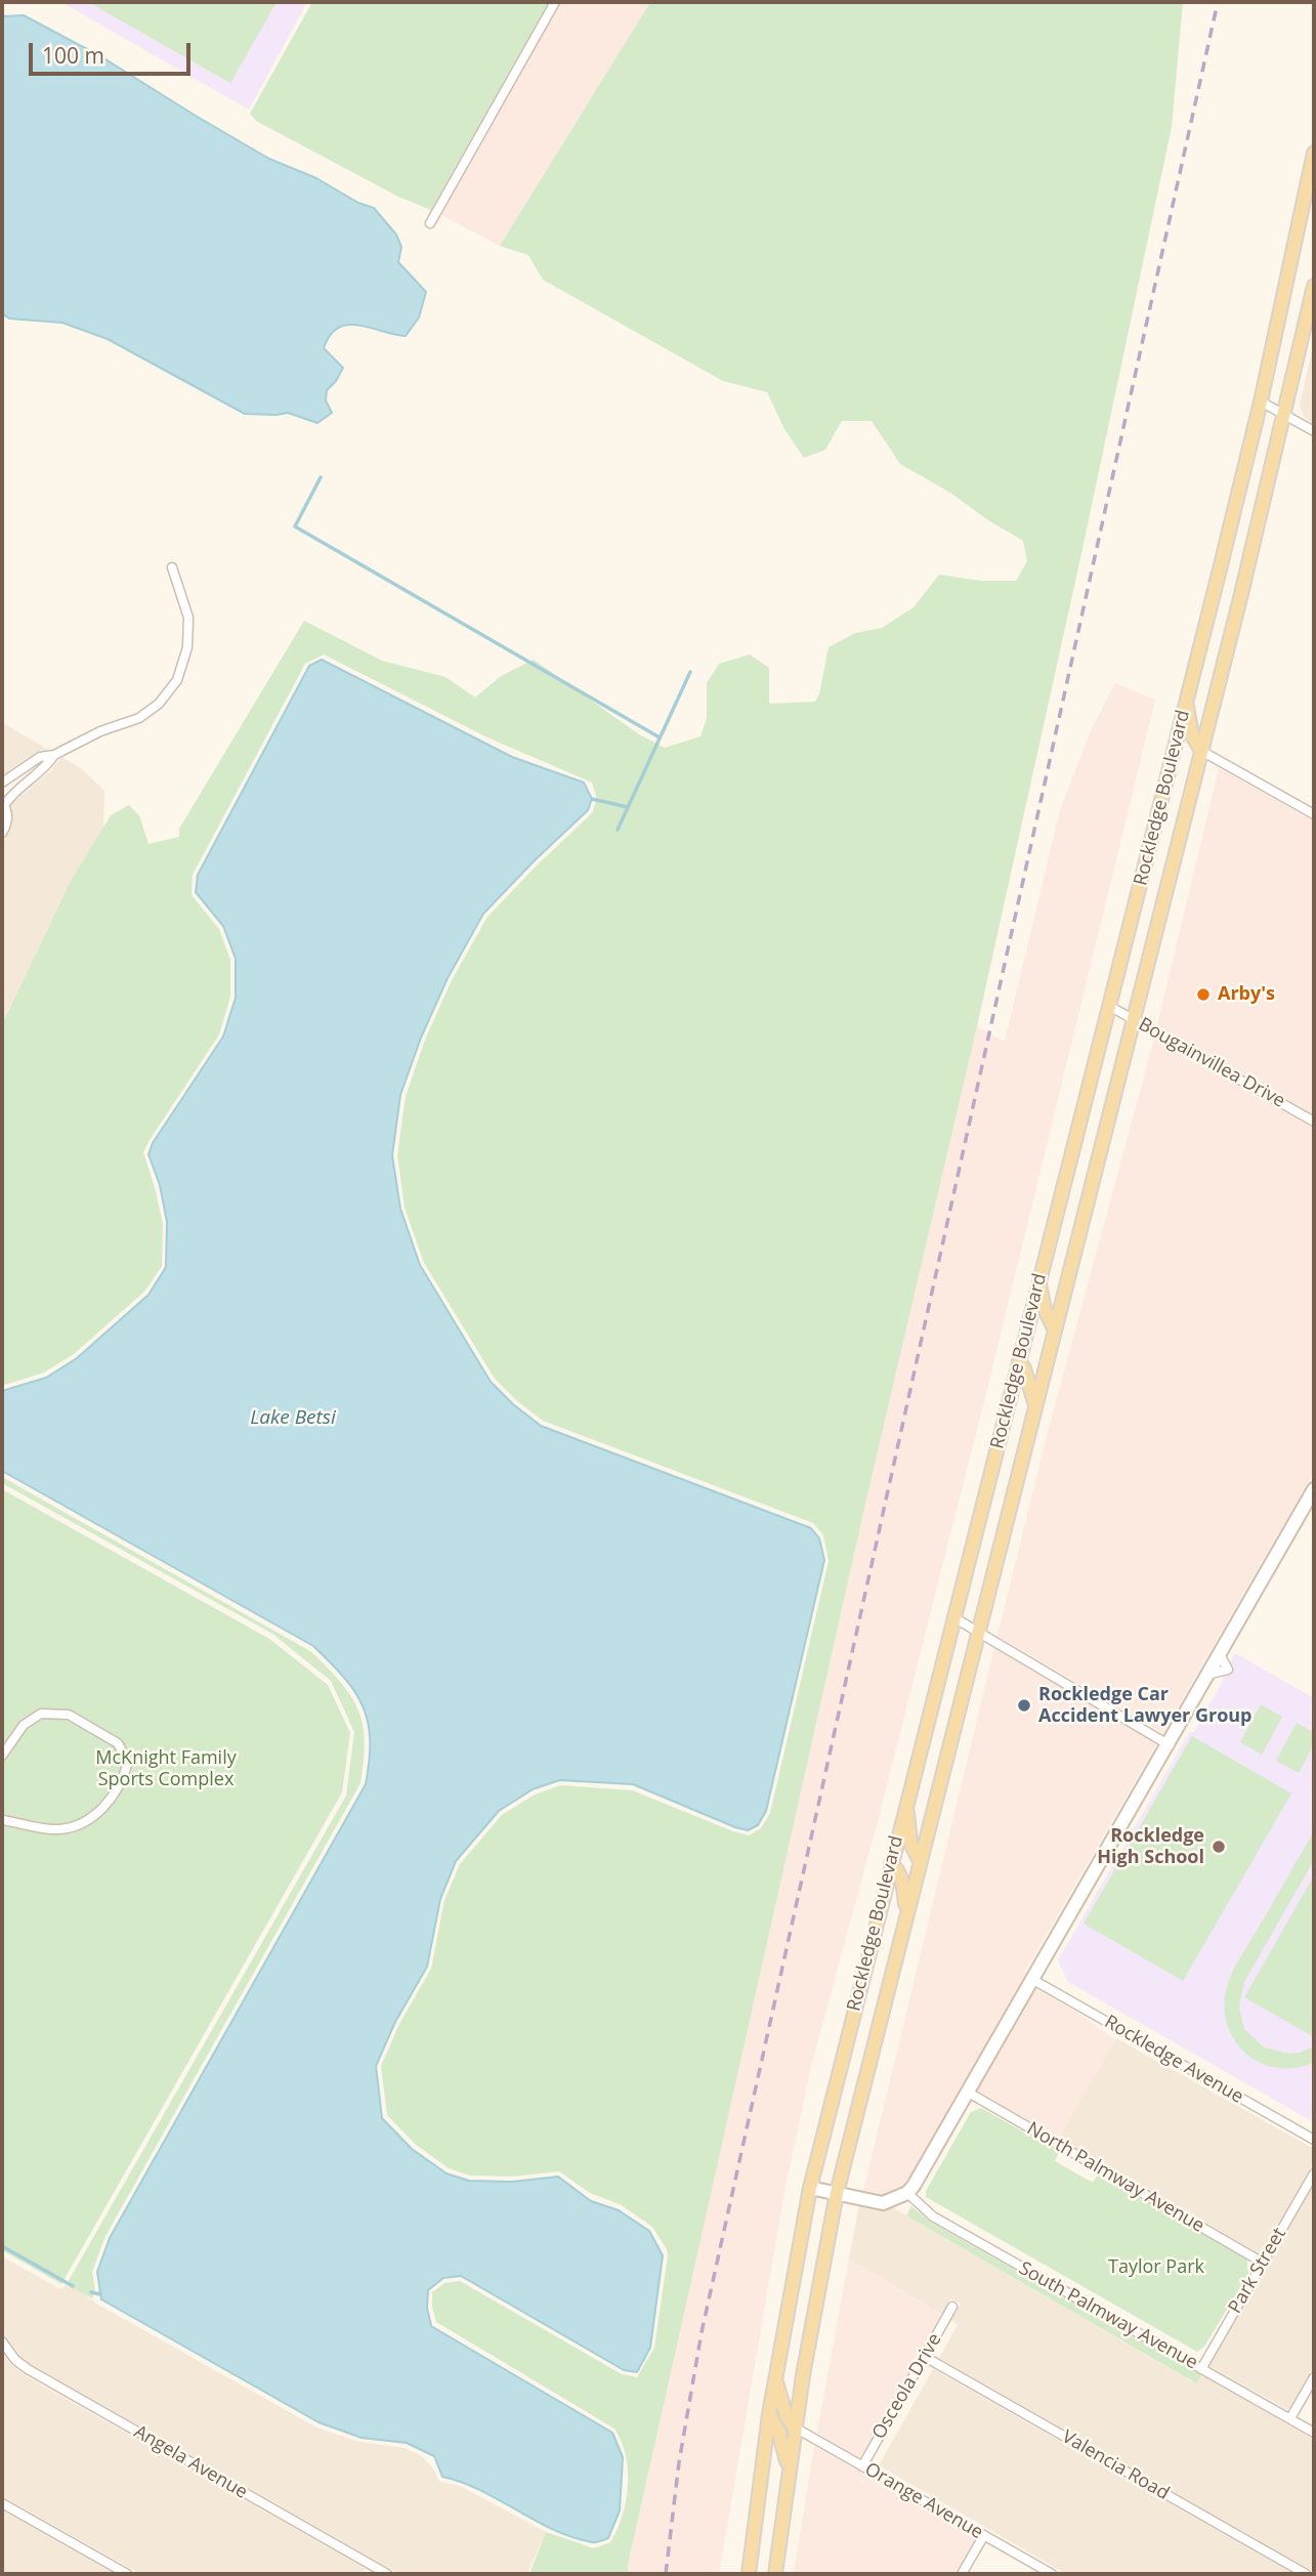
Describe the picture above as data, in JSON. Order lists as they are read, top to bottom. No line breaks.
{"streets":{"main road":["Rockledge Boulevard"],"street":["Bougainvillea Drive","Rockledge Avenue","North Palmway Avenue","Park Street","South Palmway Avenue","Osceola Drive","Angela Avenue","Valencia Road","Orange Avenue"]},"crossings":[["Rockledge Boulevard","Bougainvillea Drive"],["Rockledge Boulevard","Orange Avenue"],["North Palmway Avenue","Park Street"],["Park Street","South Palmway Avenue"],["Osceola Drive","Valencia Road"],["Osceola Drive","Orange Avenue"]],"water":["Lake Betsi"],"parks":["McKnight Family Sports Complex","Taylor Park"],"places":["Arby's","Rockledge Car Accident Lawyer Group","Rockledge High School"],"scale_bar":"100 m"}
